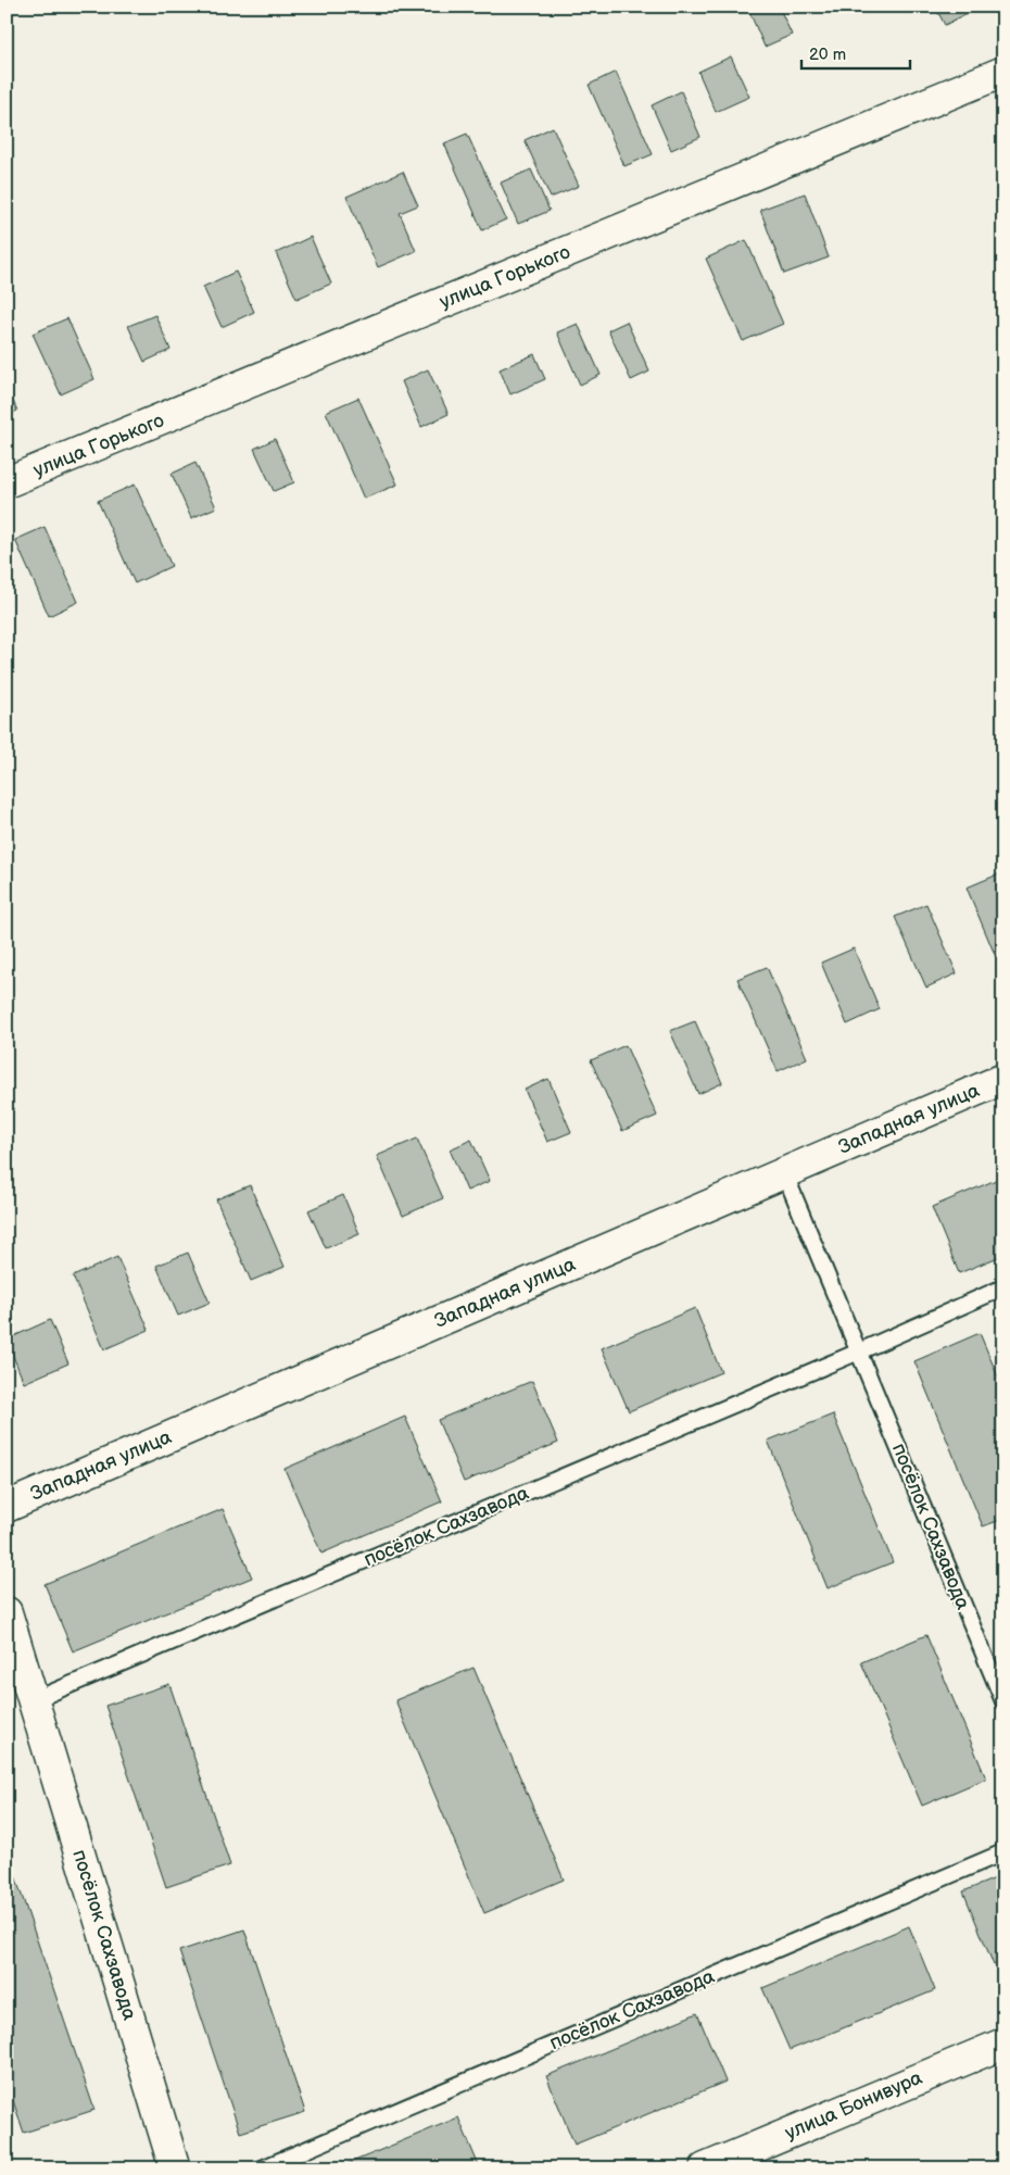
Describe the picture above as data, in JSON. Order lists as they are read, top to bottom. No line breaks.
{"streets":{"street":["улица Горького","Западная улица","посёлок Сахзавода","улица Бонивура"]},"crossings":[["Западная улица","посёлок Сахзавода"]],"scale_bar":"20 m"}
